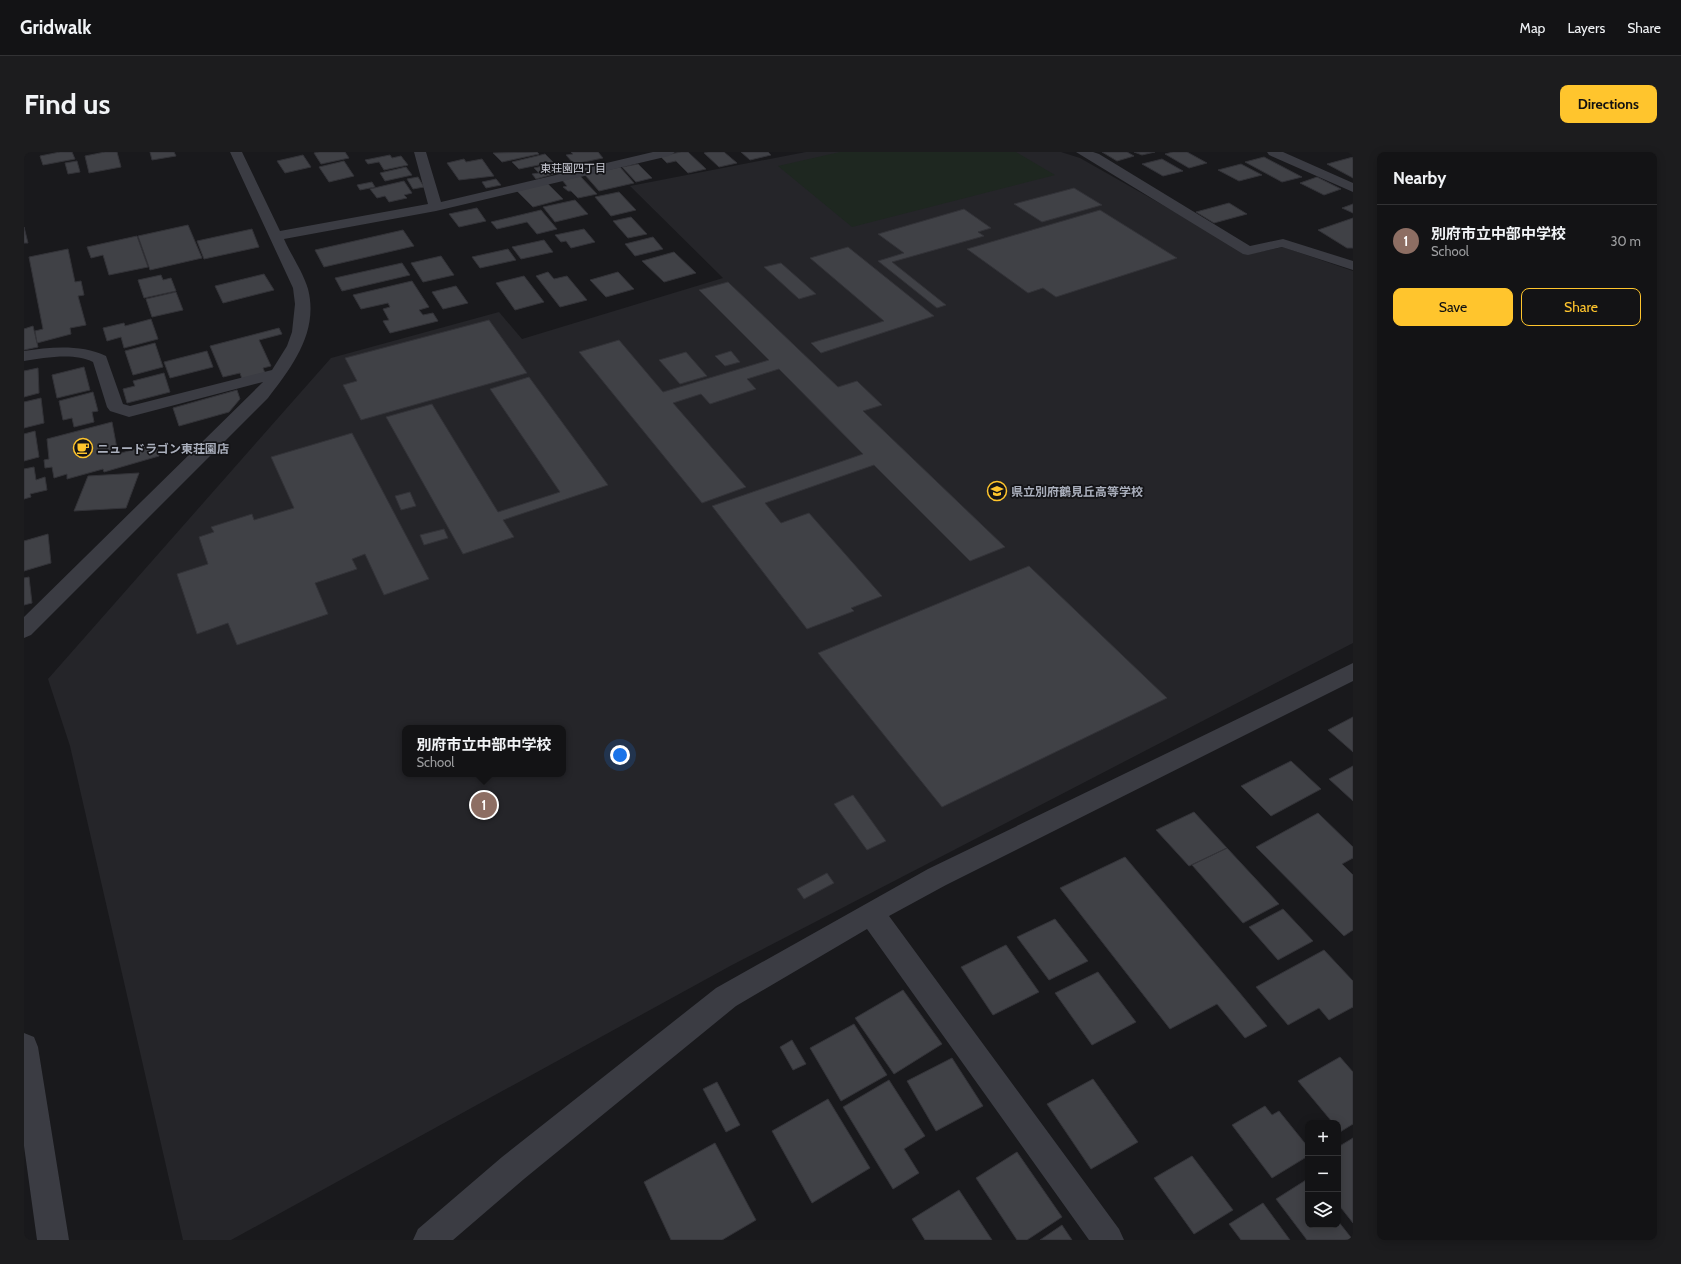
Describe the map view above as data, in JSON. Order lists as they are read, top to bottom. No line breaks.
{"districts":["東荘園四丁目"],"places":{"cafe":["ニュードラゴン東荘園店"],"school or university":["県立別府鶴見丘高等学校"]},"page":{"header":"Gridwalk","nav":["Map","Layers","Share"],"buttons":["Directions",["Save","Share"]],"title":"Find us","heading":"Nearby","list":[{"mark":"1","name":"別府市立中部中学校","note":"School","value":"30 m"}],"popup":["別府市立中部中学校","School"],"pins":"1","map_buttons":["+","−"]}}
